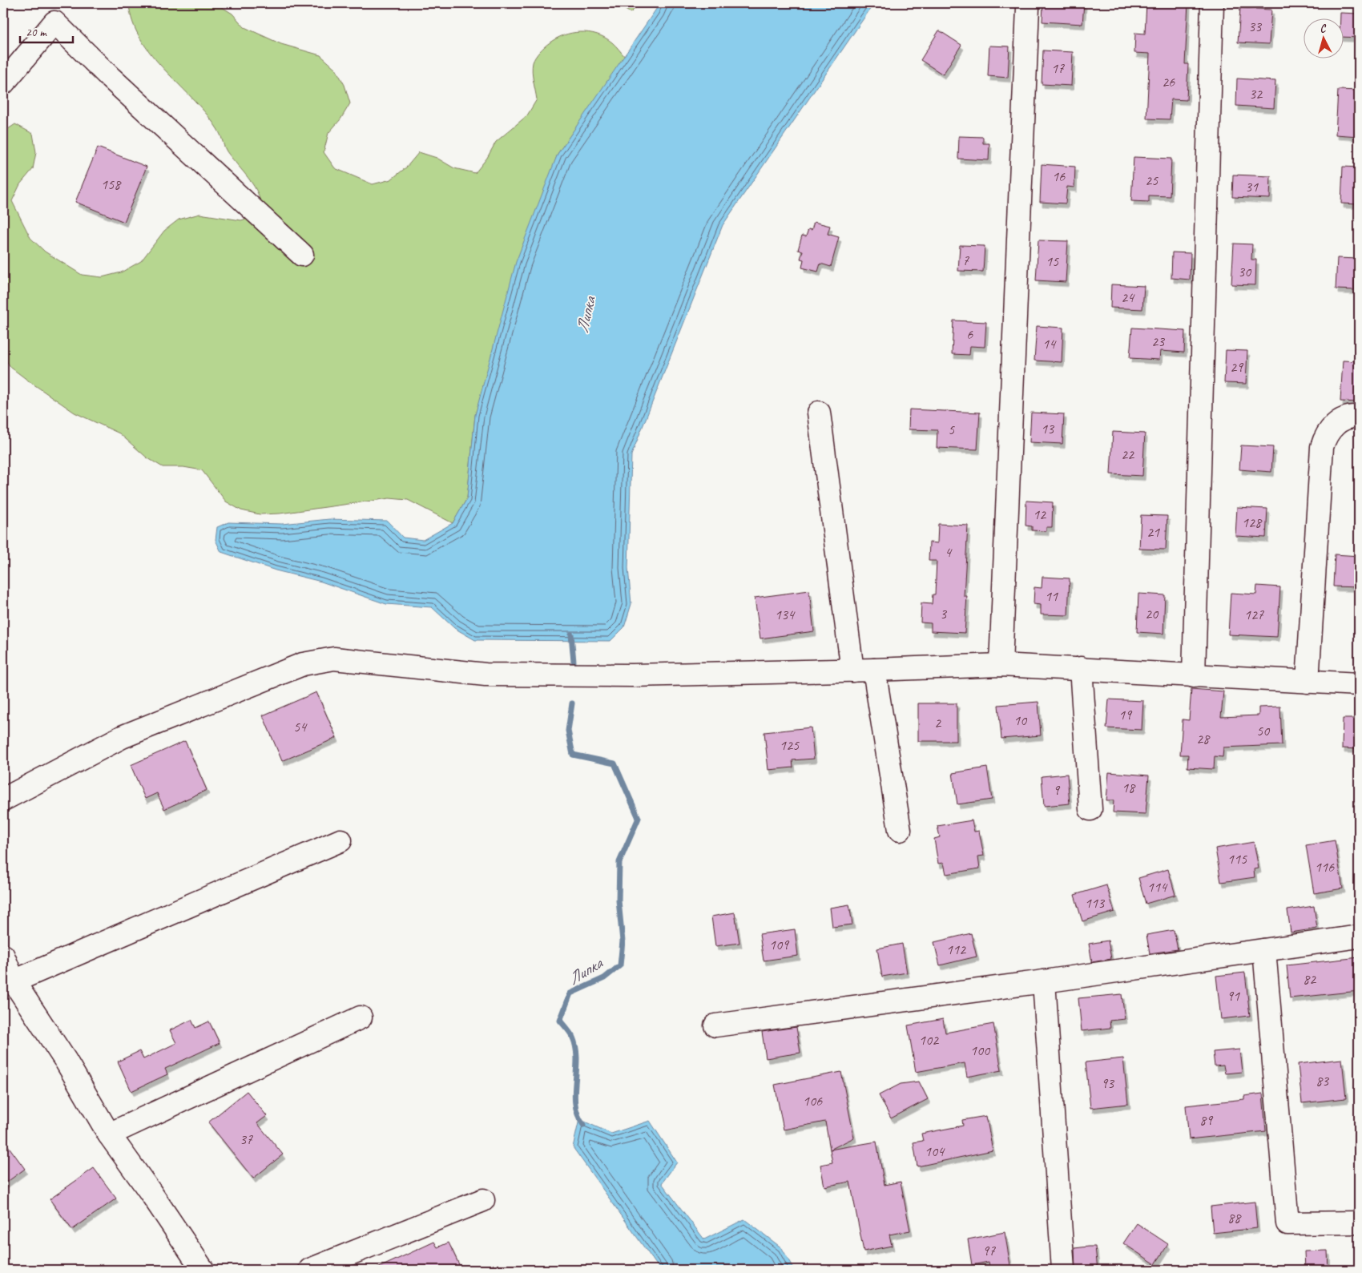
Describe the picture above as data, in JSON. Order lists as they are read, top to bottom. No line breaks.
{"water":["Липка"],"house_numbers":["33","17","26","32","16","25","158","31","7","15","30","24","6","23","14","29","13","5","22","12","128","21","4","11","3","20","134","127","19","10","2","54","50","28","125","18","9","115","116","114","113","109","112","82","91","102","100","83","93","106","89","37","104","88","97"],"scale_bar":"20 m","north":"top"}
